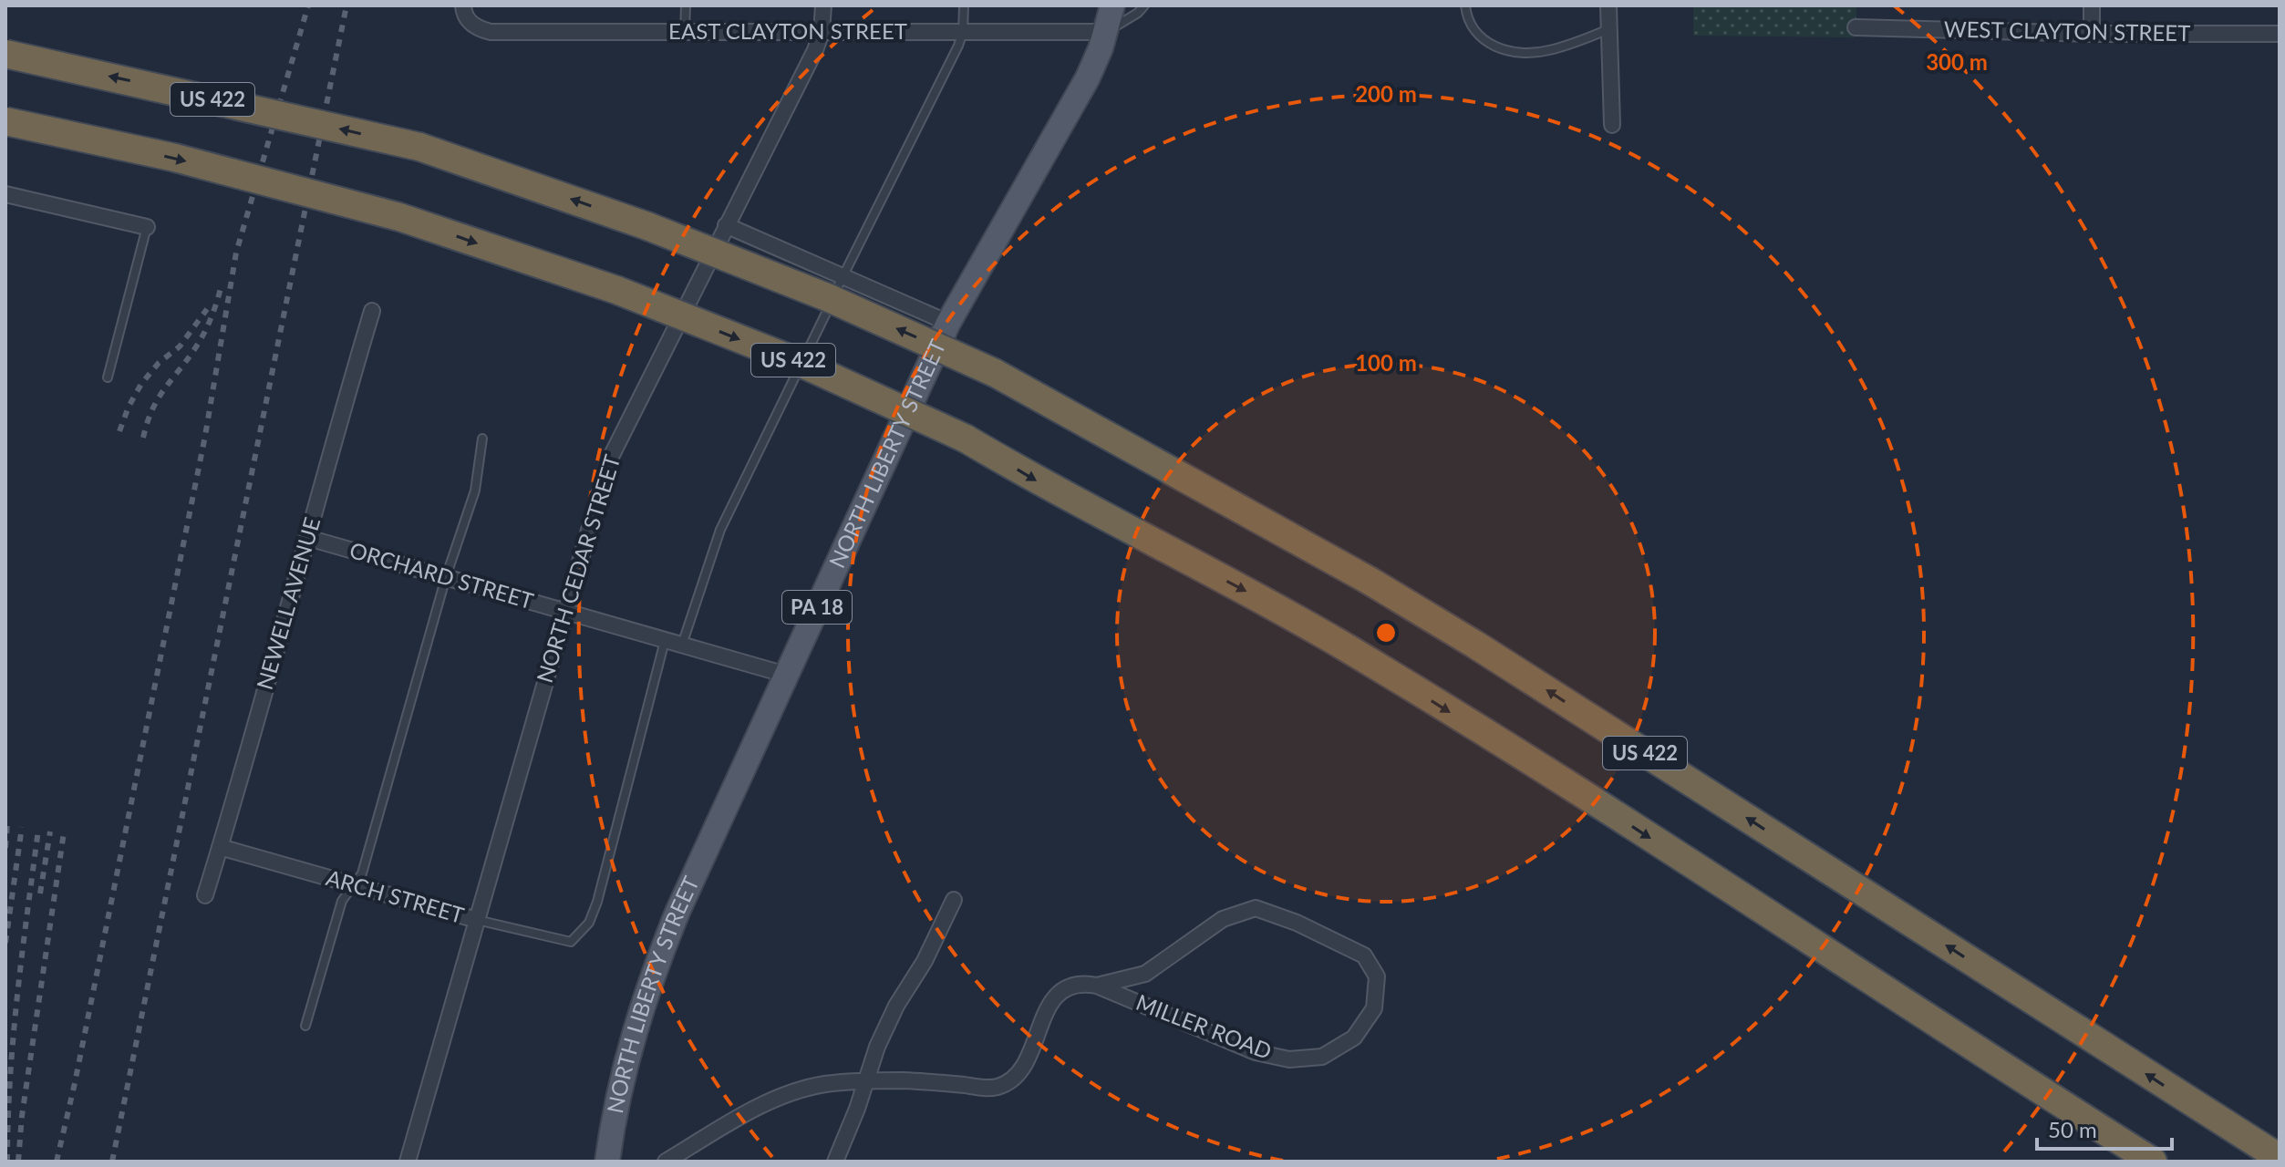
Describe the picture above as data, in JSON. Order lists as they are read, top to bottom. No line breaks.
{"streets":{"highway":["US 422"],"main road":["NORTH LIBERTY STREET","PA 18"],"street":["EAST CLAYTON STREET","WEST CLAYTON STREET","NORTH CEDAR STREET","ORCHARD STREET","NEWELL AVENUE","ARCH STREET","MILLER ROAD"]},"crossings":[["EAST CLAYTON STREET","NORTH LIBERTY STREET"],["EAST CLAYTON STREET","NORTH CEDAR STREET"],["NORTH LIBERTY STREET","ORCHARD STREET"],["NORTH CEDAR STREET","ORCHARD STREET"],["NORTH CEDAR STREET","ARCH STREET"],["ORCHARD STREET","NEWELL AVENUE"],["ORCHARD STREET","ARCH STREET"],["NEWELL AVENUE","ARCH STREET"]],"scale_bar":"50 m","rings":["300 m","200 m","100 m"]}
